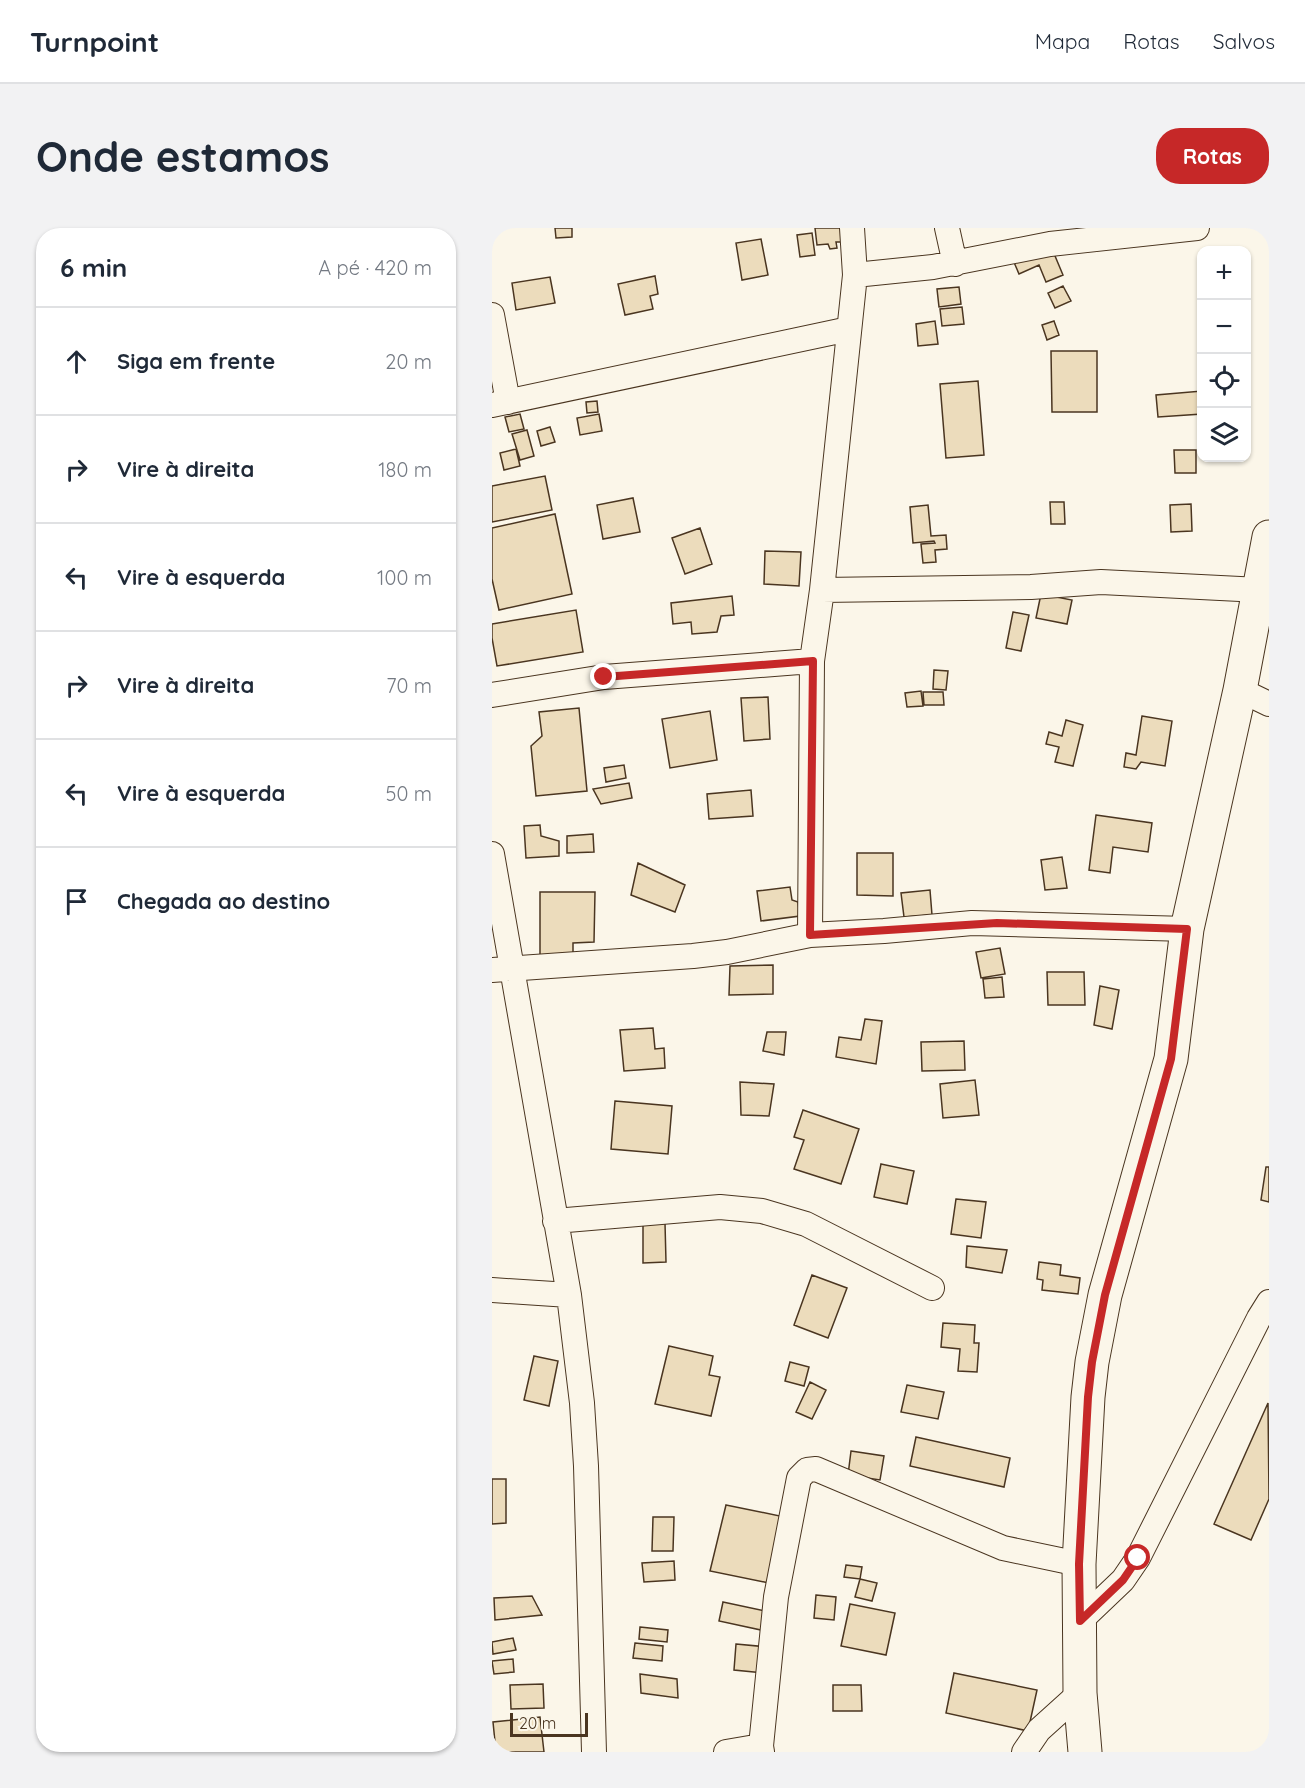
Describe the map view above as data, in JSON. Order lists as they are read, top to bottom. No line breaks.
{"scale_bar":"20 m","page":{"header":"Turnpoint","nav":["Mapa","Rotas","Salvos"],"buttons":"Rotas","title":"Onde estamos","heading":["6 min","A pé · 420 m"],"map_buttons":["+","−"],"list":[["Siga em frente","20 m"],["Vire à direita","180 m"],["Vire à esquerda","100 m"],["Vire à direita","70 m"],["Vire à esquerda","50 m"],"Chegada ao destino"],"scale":"20 m"}}
